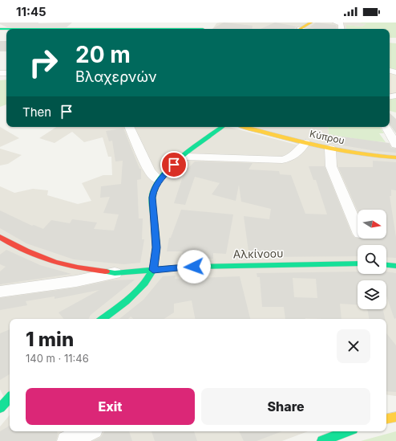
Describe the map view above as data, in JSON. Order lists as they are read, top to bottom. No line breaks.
{"streets":{"main road":["Κύπρου","Αλκίνοου"]},"north":"right","page":{"status":"11:45","turn":["20 m","Βλαχερνών"],"then":"Then","heading":["1 min","140 m · 11:46"],"buttons":["Exit","Share"]}}
